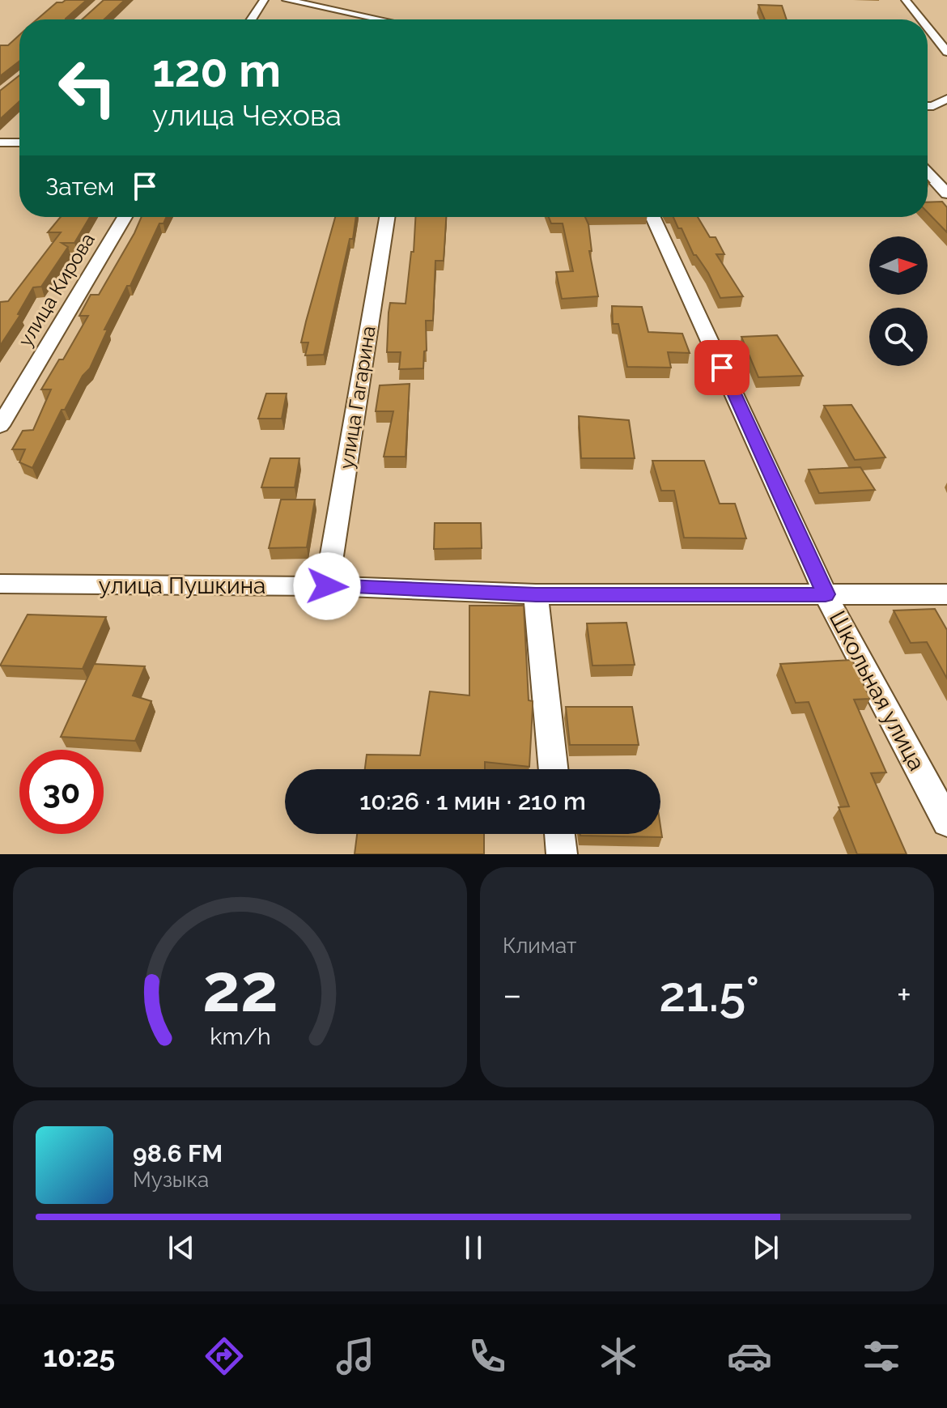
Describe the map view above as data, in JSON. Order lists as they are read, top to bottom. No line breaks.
{"streets":{"street":["улица Кирова","улица Гагарина","улица Пушкина","Школьная улица"]},"crossings":[["улица Гагарина","улица Пушкина"],["улица Пушкина","Школьная улица"]],"north":"right","page":{"turn":["120 m","улица Чехова"],"then":"Затем","limit":"30","trip":"10:26 · 1 мин · 210 m","tile":"Климат","heat":["−","21.5°","+"],"song":["98.6 FM","Музыка"],"tabs":"10:25","gauge":["22","km/h"]}}
